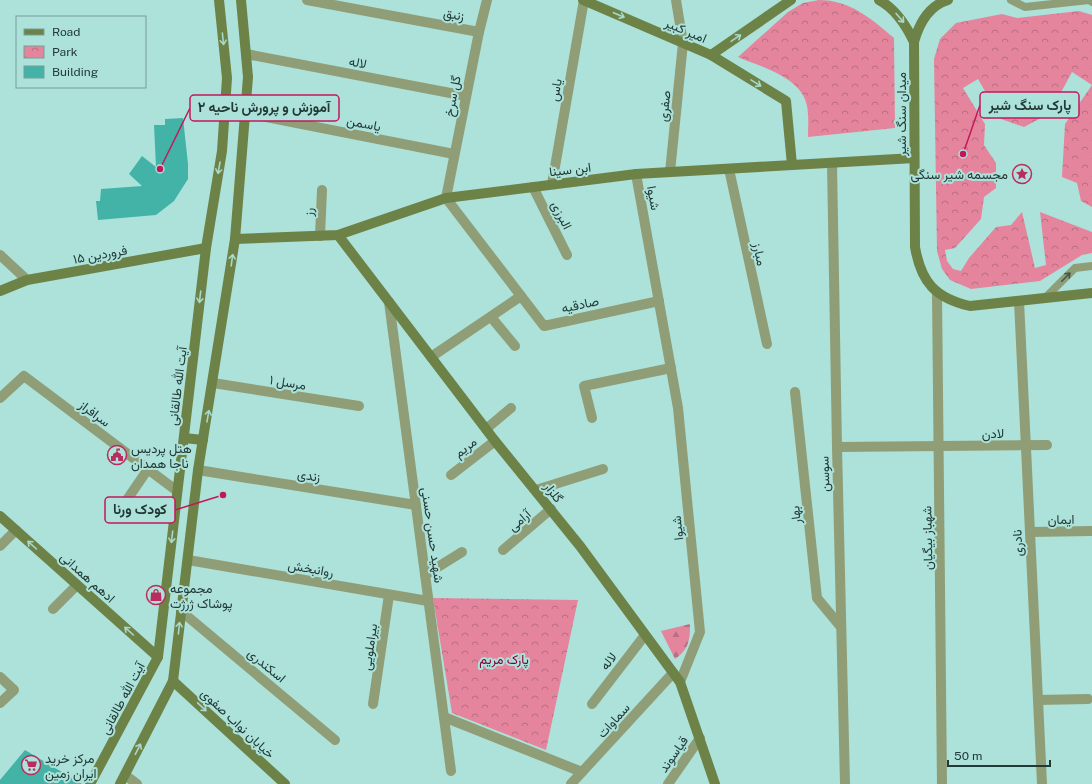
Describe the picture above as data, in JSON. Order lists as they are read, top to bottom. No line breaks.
{"streets":{"main road":["امیر کبیر","میدان سنگ شیر","ابن سینا","۱۵ فروردین","آیت الله طالقانی","گلزار","ادهم همدانی","خیابان نواب صفوی"],"street":["زنبق","لاله","یاس","گل سرخ","صفری","یاسمن","شیوا","رز","البرزی","مبارز","صادقیه","مرسل ۱","سرافراز","لادن","مریم","سوسن","زندی","بهار","ایمان","آرامی","شهید حسن حسنی","شهباز بیگیان","نادری","روانبخش","بیراملویی","اسکندری","سماوات","قیاسوند"]},"crossings":[["زنبق","گل سرخ"],["امیر کبیر","یاس"],["امیر کبیر","صفری"],["لاله","گل سرخ"],["لاله","گلزار"],["یاس","ابن سینا"],["گل سرخ","یاسمن"],["گل سرخ","ابن سینا"],["گل سرخ","صادقیه"],["صفری","ابن سینا"],["میدان سنگ شیر","ابن سینا"],["میدان سنگ شیر","شهباز بیگیان"],["میدان سنگ شیر","نادری"],["ابن سینا","شیوا"],["ابن سینا","رز"],["ابن سینا","البرزی"],["ابن سینا","مبارز"],["ابن سینا","صادقیه"],["ابن سینا","سوسن"],["ابن سینا","گلزار"],["شیوا","صادقیه"],["شیوا","گلزار"],["۱۵ فروردین","آیت الله طالقانی"],["آیت الله طالقانی","سرافراز"],["آیت الله طالقانی","ادهم همدانی"],["لادن","سوسن"],["لادن","شهباز بیگیان"],["لادن","نادری"],["مریم","گلزار"],["سوسن","بهار"],["زندی","شهید حسن حسنی"],["گلزار","آرامی"],["گلزار","شهید حسن حسنی"],["گلزار","سماوات"],["گلزار","قیاسوند"],["ایمان","نادری"],["شهید حسن حسنی","روانبخش"],["روانبخش","بیراملویی"]],"one_way":["امیر کبیر","ادهم همدانی","خیابان نواب صفوی"],"parks":["پارک مریم"],"places":{"other":["پارک سنگ شیر","آموزش و پرورش ناحیه ۲","کودک ورنا"],"place":["مجسمه شیر سنگی"],"public building":["هتل پردیس ناجا همدان"],"shop":["مجموعه پوشاک ژرژت"],"supermarket":["مرکز خرید ایران زمین"]},"legend":["Road","Park","Building"],"scale_bar":"50 m"}
